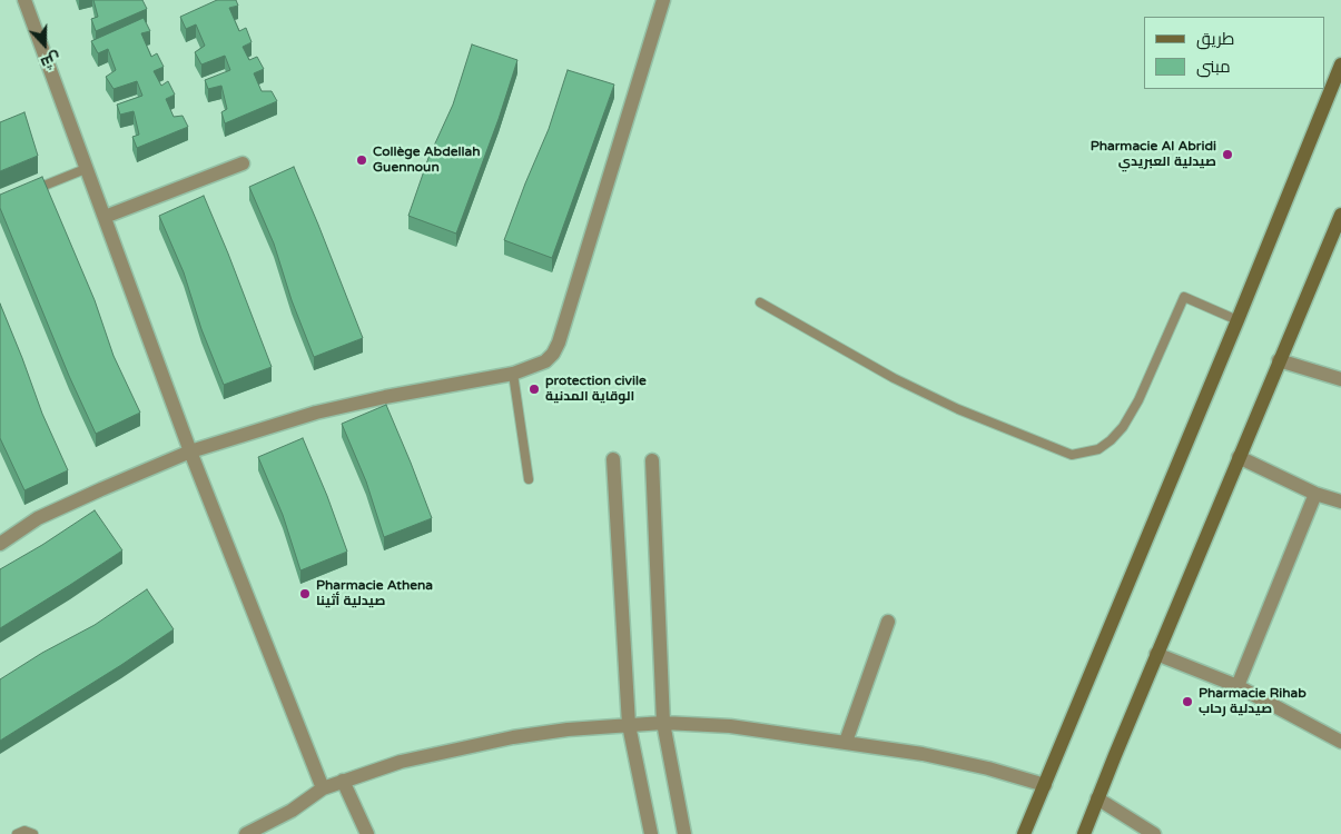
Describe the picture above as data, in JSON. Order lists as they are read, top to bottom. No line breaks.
{"places":["Pharmacie Al Abridi صيدلية العبريدي","Collège Abdellah Guennoun","protection civile الوقاية المدنية","Pharmacie Athena صيدلية أثينا","Pharmacie Rihab صيدلية رحاب"],"legend":["طريق","مبنى"],"north":"bottom"}
